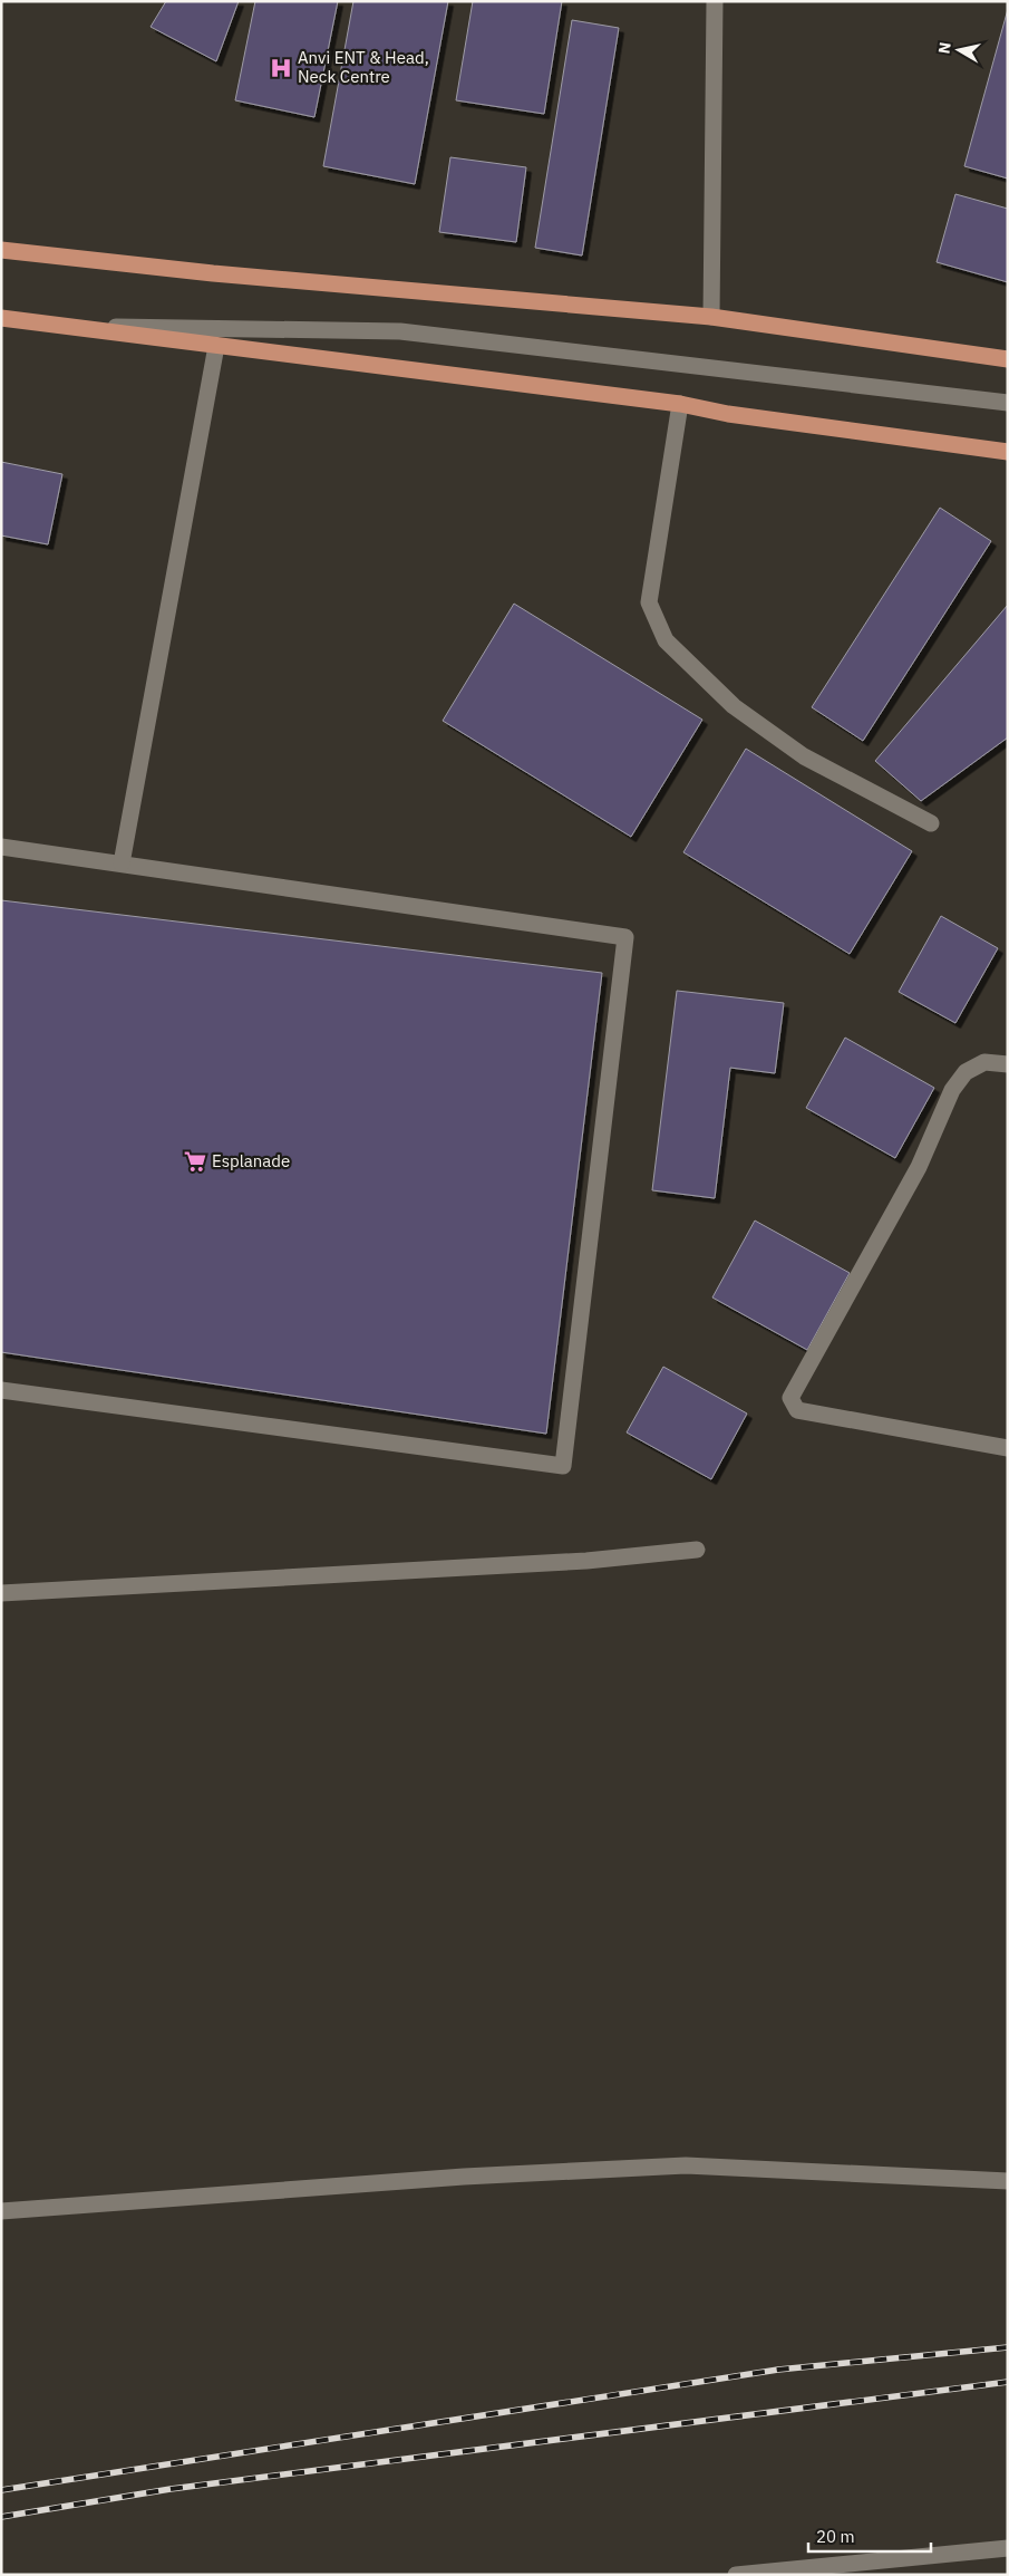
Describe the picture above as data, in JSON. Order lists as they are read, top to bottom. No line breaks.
{"places":{"hospital":["Anvi ENT & Head, Neck Centre"],"supermarket":["Esplanade"]},"scale_bar":"20 m","north":"left"}
